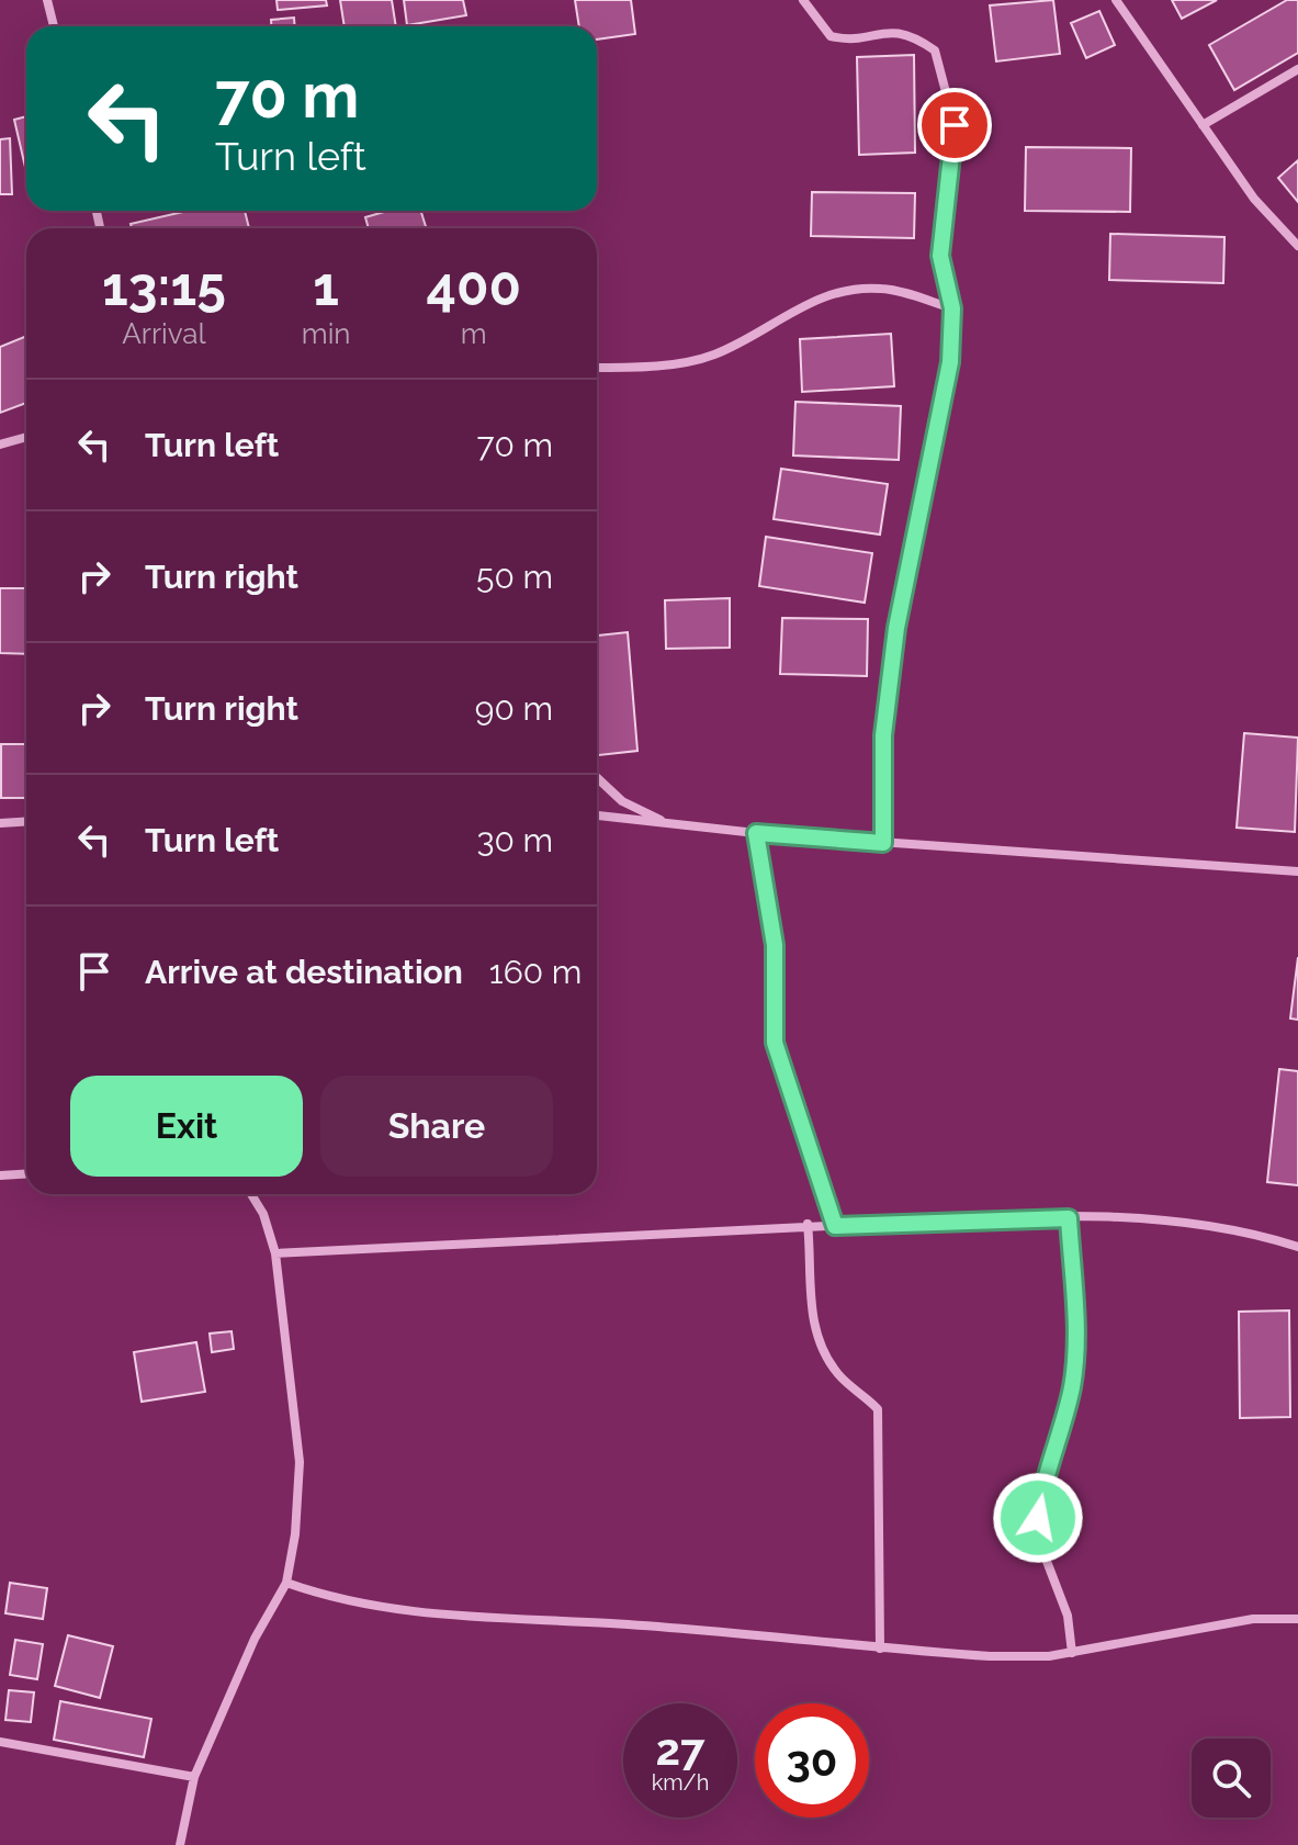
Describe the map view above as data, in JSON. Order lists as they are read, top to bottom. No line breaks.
{"page":{"turn":["70 m","Turn left"],"eta":["13:15","Arrival","1","min","400","m"],"list":[{"name":"Turn left","value":"70 m"},{"name":"Turn right","value":"50 m"},{"name":"Turn right","value":"90 m"},{"name":"Turn left","value":"30 m"},{"name":"Arrive at destination","value":"160 m"}],"buttons":["Exit","Share"],"speed":"27 km/h","limit":"30"}}
